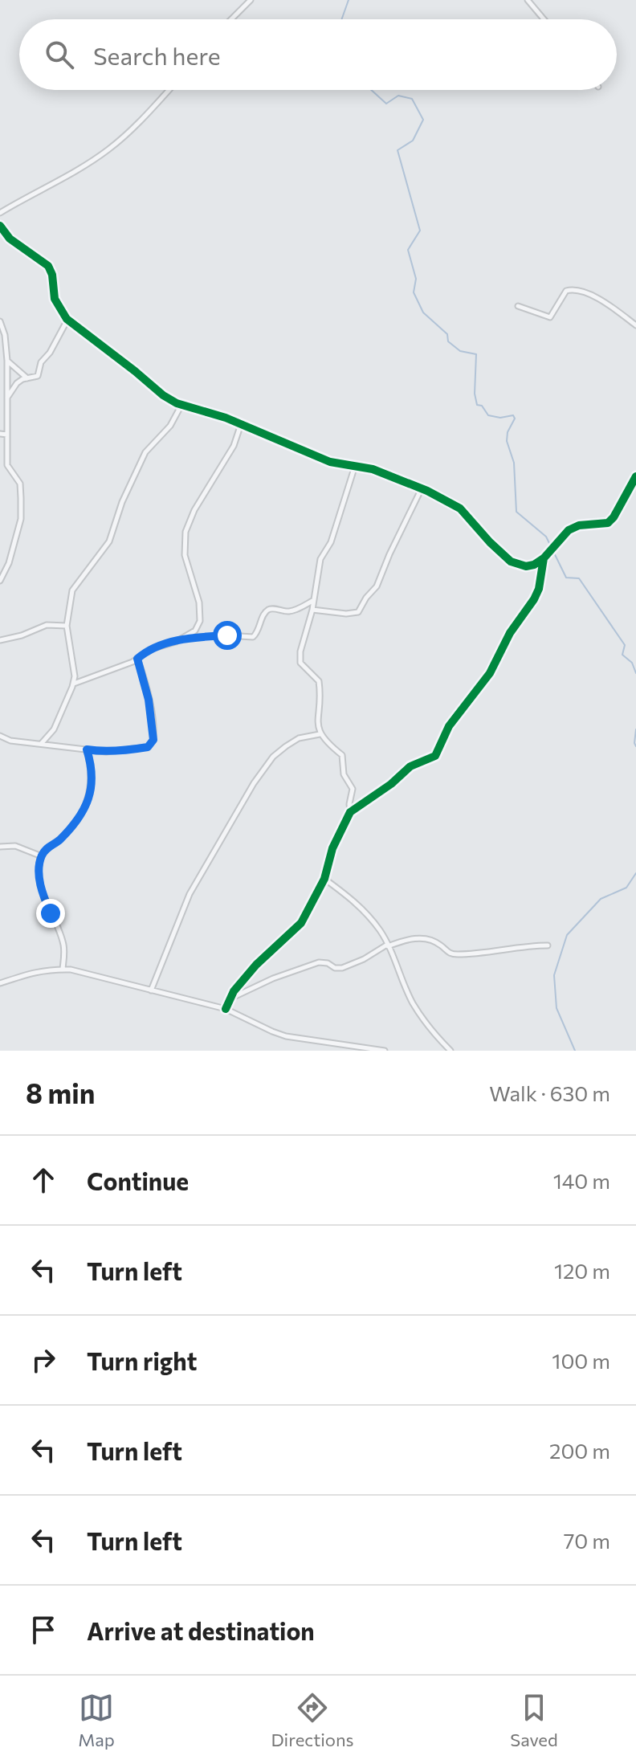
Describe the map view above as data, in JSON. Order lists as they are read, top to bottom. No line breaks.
{"page":{"search":"Search here","heading":["8 min","Walk · 630 m"],"list":[["Continue","140 m"],["Turn left","120 m"],["Turn right","100 m"],["Turn left","200 m"],["Turn left","70 m"],"Arrive at destination"],"nav":["Map","Directions","Saved"]}}
